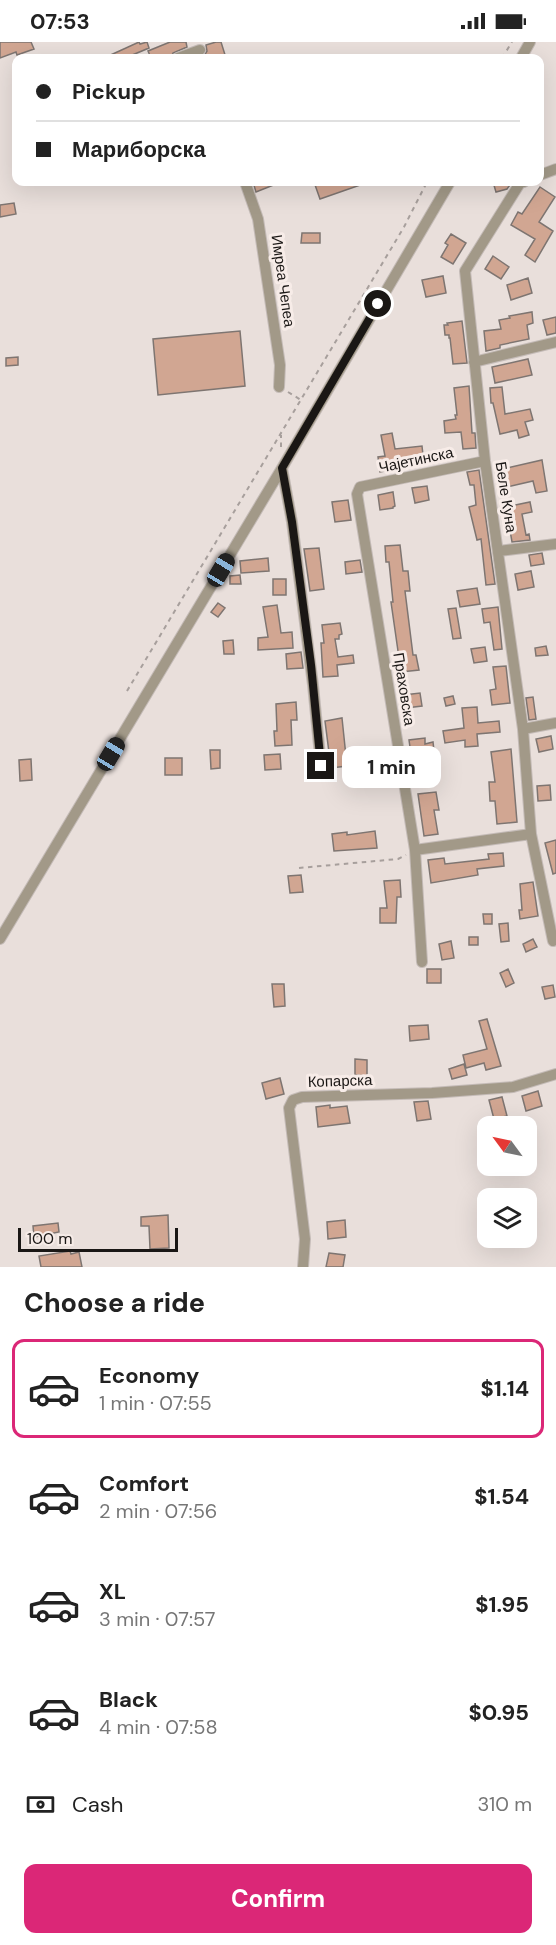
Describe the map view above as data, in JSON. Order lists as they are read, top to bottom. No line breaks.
{"streets":{"street":["Имреа Чепеа","Чајетинска","Беле Куна","Праховска","Копарска"]},"crossings":[["Чајетинска","Беле Куна"],["Чајетинска","Праховска"]],"scale_bar":"100 m","north":"top left","page":{"status":"07:53","banner":["Pickup","Мариборска"],"bubble":"1 min","scale":"100 m","heading":"Choose a ride","list":[{"name":"Economy","note":"1 min · 07:55","value":"$1.14"},{"name":"Comfort","note":"2 min · 07:56","value":"$1.54"},{"name":"XL","note":"3 min · 07:57","value":"$1.95"},{"name":"Black","note":"4 min · 07:58","value":"$0.95"}],"pay":["Cash","310 m"],"buttons":"Confirm"}}
